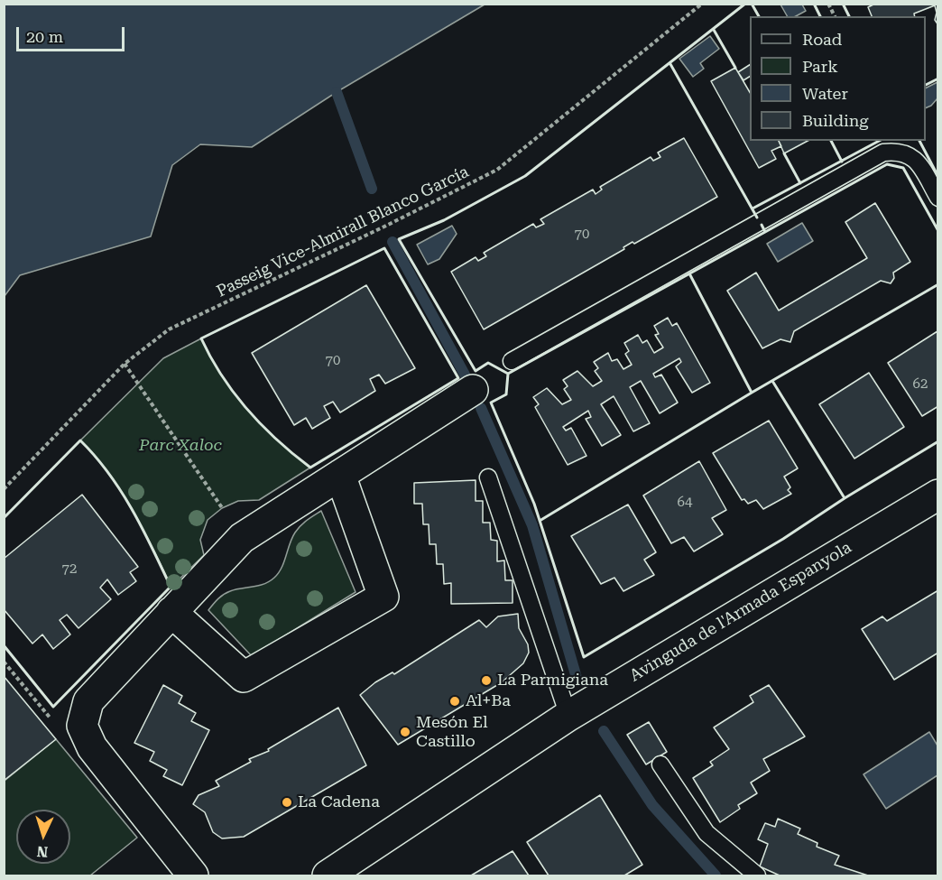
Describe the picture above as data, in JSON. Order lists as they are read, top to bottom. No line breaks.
{"streets":{"street":["Avinguda de l'Armada Espanyola"],"path":["Passeig Vice-Almirall Blanco García"]},"parks":["Parc Xaloc"],"places":["La Parmigiana","Al+Ba","Mesón El Castillo","La Cadena"],"house_numbers":["70","70","62","64","72"],"legend":["Road","Park","Water","Building"],"scale_bar":"20 m","north":"bottom"}
